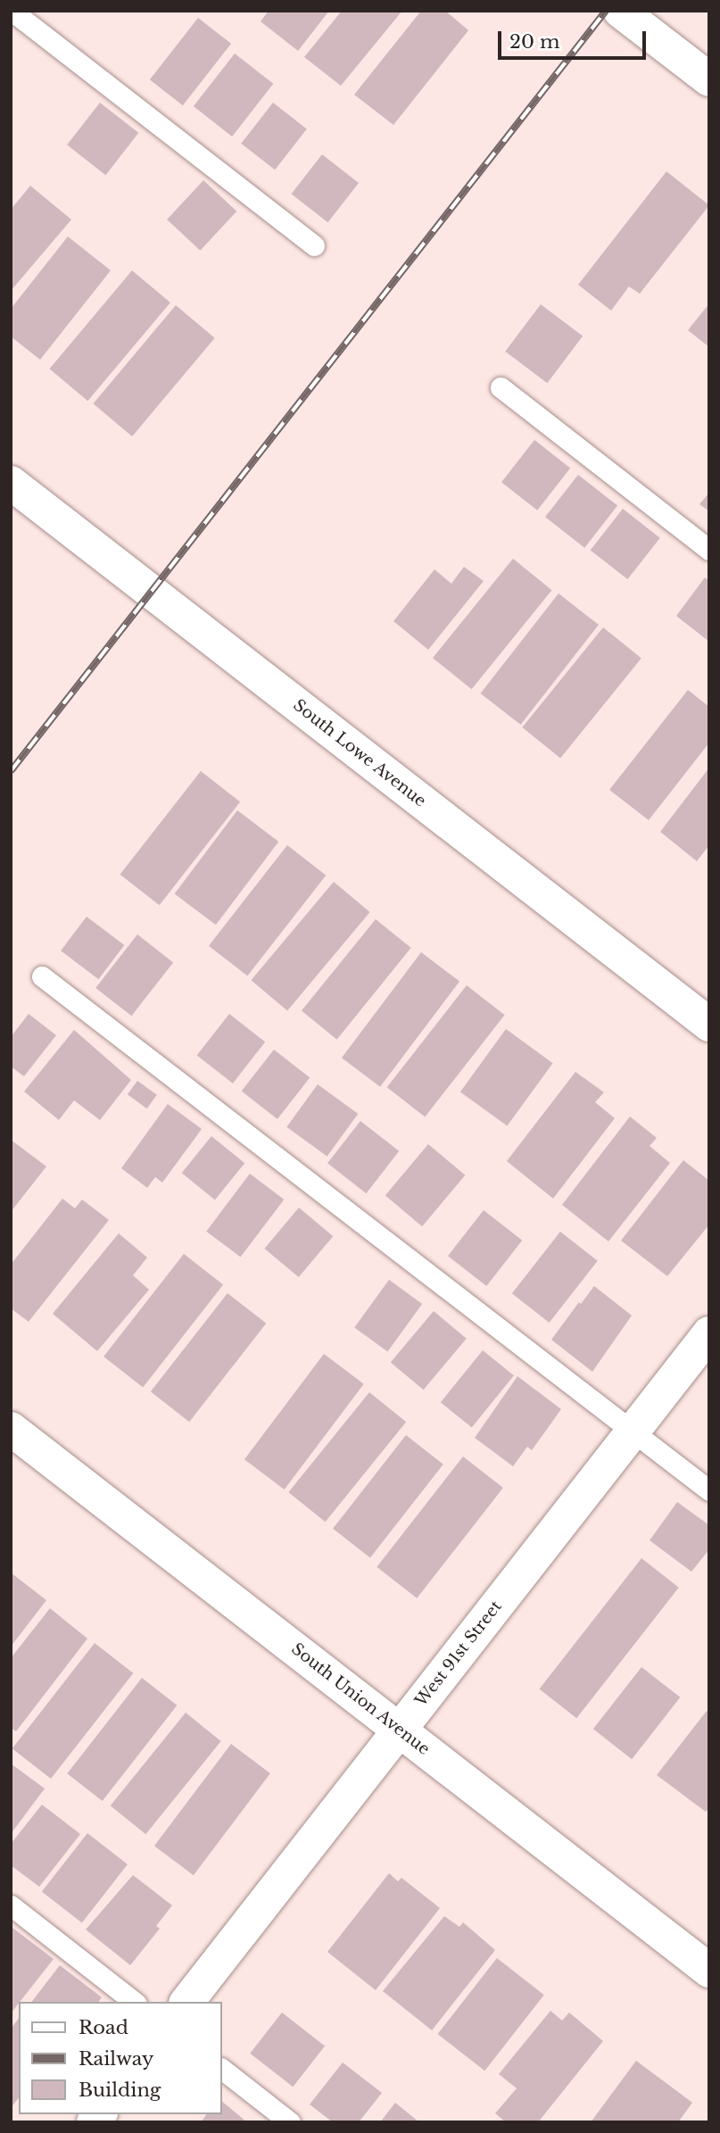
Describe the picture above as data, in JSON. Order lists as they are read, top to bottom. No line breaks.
{"streets":{"street":["South Lowe Avenue","West 91st Street","South Union Avenue"]},"crossings":[["West 91st Street","South Union Avenue"]],"legend":["Road","Railway","Building"],"scale_bar":"20 m"}
